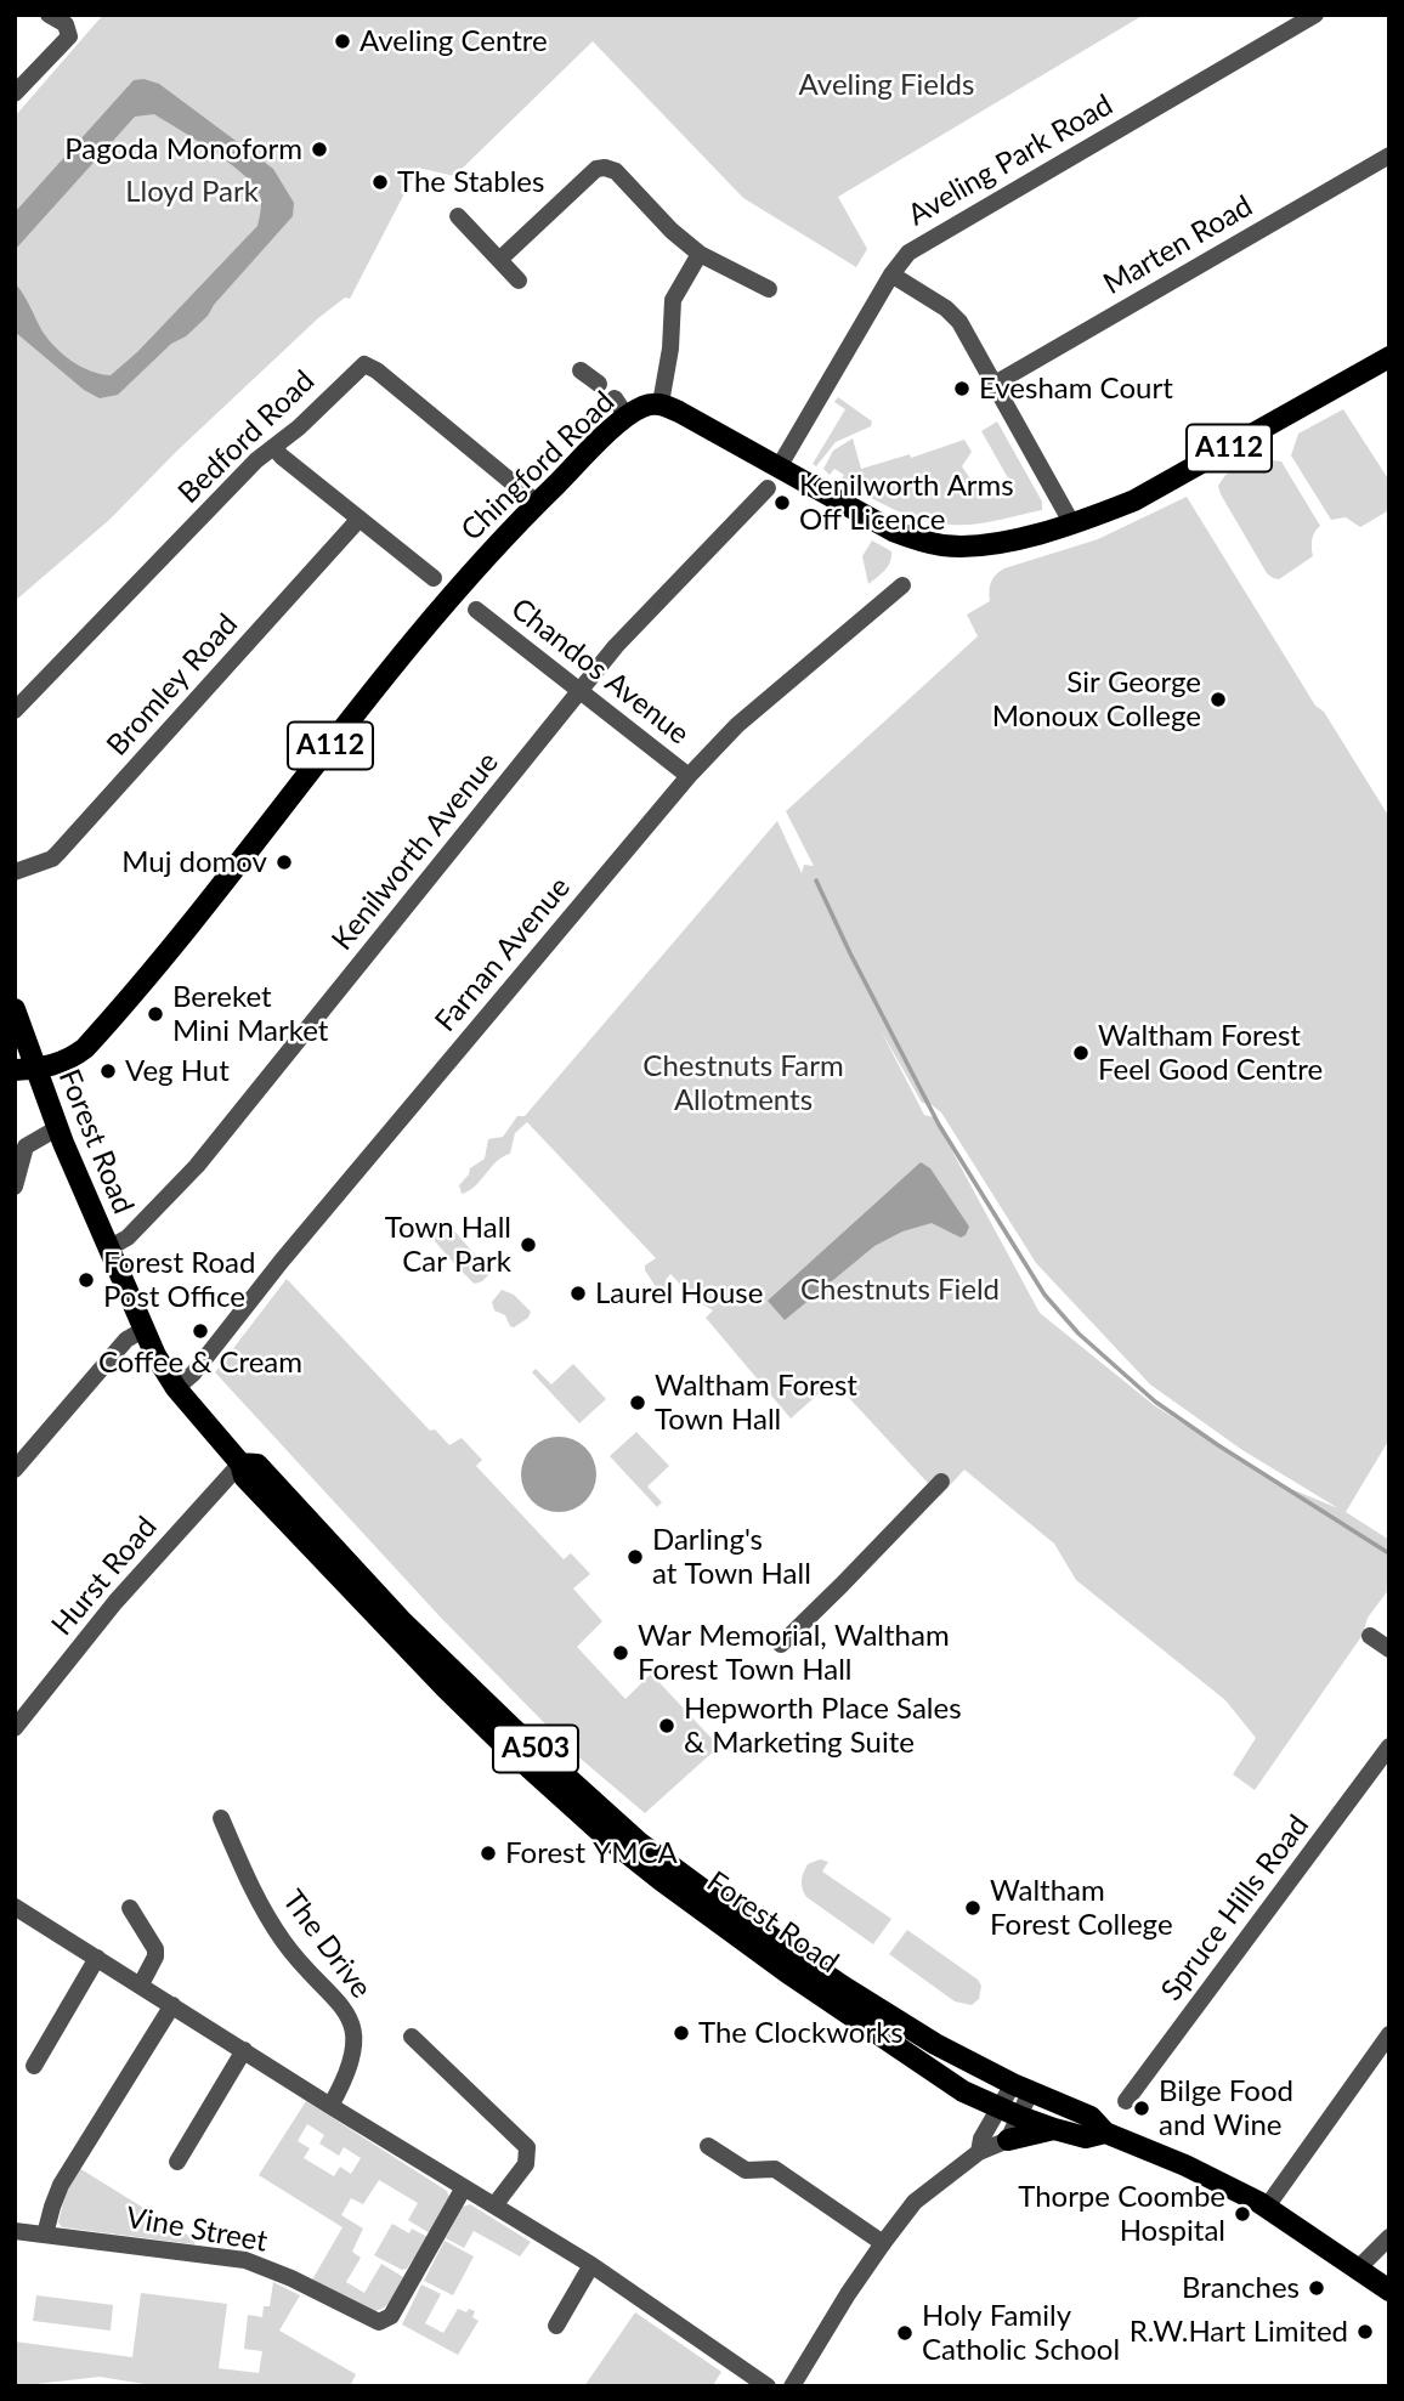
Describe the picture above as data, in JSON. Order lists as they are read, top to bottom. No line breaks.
{"streets":{"main road":["A112","Chingford Road","Forest Road","A503"],"street":["Aveling Park Road","Marten Road","Bedford Road","Chandos Avenue","Bromley Road","Kenilworth Avenue","Farnan Avenue","Hurst Road","Spruce Hills Road","The Drive","Vine Street"]},"crossings":[["Aveling Park Road","Chingford Road"],["Bedford Road","Chingford Road"],["Chingford Road","Forest Road"],["Chandos Avenue","Kenilworth Avenue"],["Chandos Avenue","Farnan Avenue"],["Kenilworth Avenue","Forest Road"],["Farnan Avenue","Forest Road"],["Forest Road","Hurst Road"]],"parks":["Aveling Fields","Lloyd Park","Chestnuts Farm Allotments","Chestnuts Field"],"places":["Aveling Centre","Pagoda Monoform","The Stables","Evesham Court","Kenilworth Arms Off Licence","Sir George Monoux College","Muj domov","Bereket Mini Market","Waltham Forest Feel Good Centre","Veg Hut","Town Hall Car Park","Forest Road Post Office","Laurel House","Coffee & Cream","Waltham Forest Town Hall","Darling's at Town Hall","War Memorial, Waltham Forest Town Hall","Hepworth Place Sales & Marketing Suite","Forest YMCA","Waltham Forest College","The Clockworks","Bilge Food and Wine","Thorpe Coombe Hospital","Branches","R.W.Hart Limited","Holy Family Catholic School"]}
